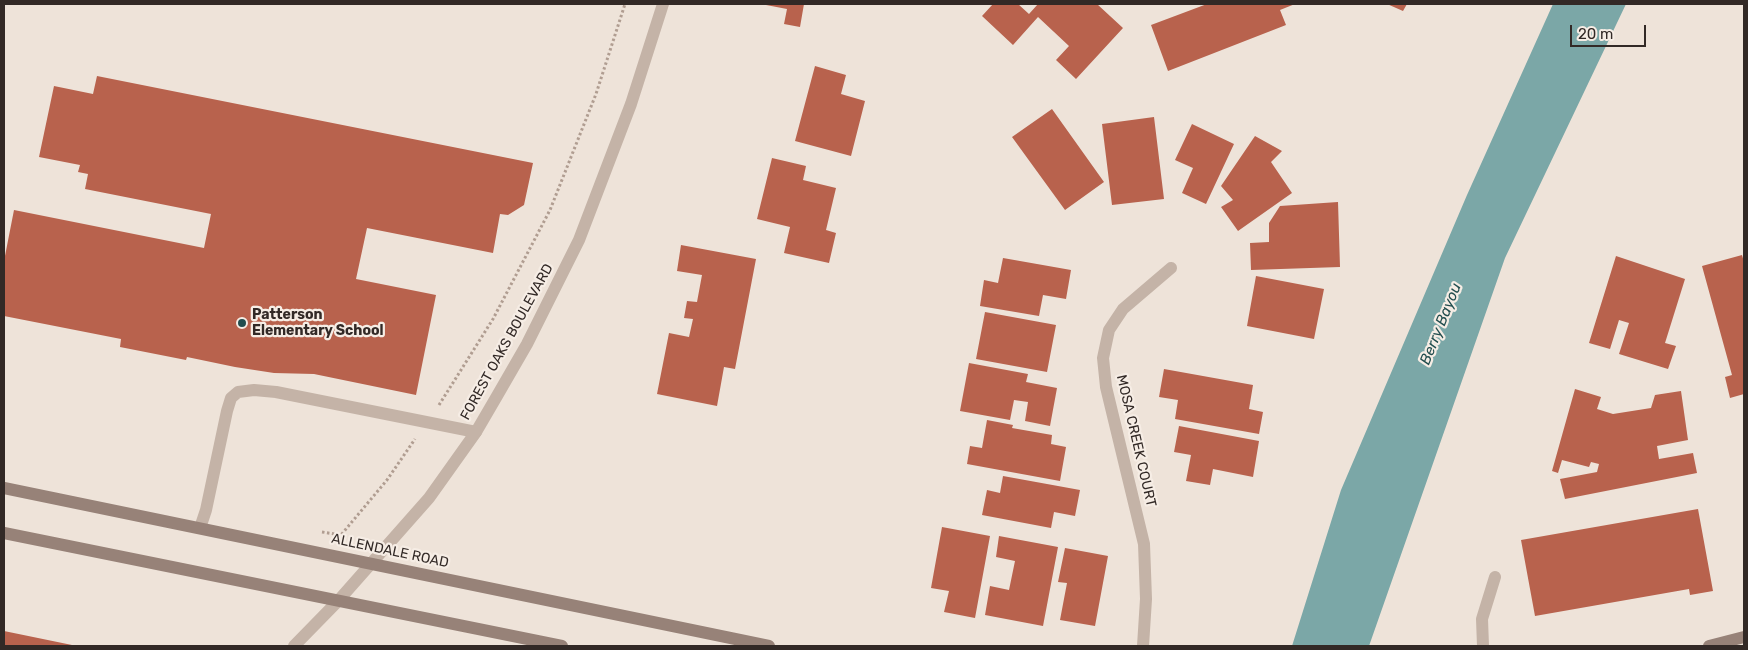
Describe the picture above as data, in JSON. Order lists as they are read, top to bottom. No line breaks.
{"streets":{"main road":["ALLENDALE ROAD"],"street":["FOREST OAKS BOULEVARD","MOSA CREEK COURT"]},"crossings":[["FOREST OAKS BOULEVARD","ALLENDALE ROAD"]],"water":["Berry Bayou"],"places":["Patterson Elementary School"],"scale_bar":"20 m"}
